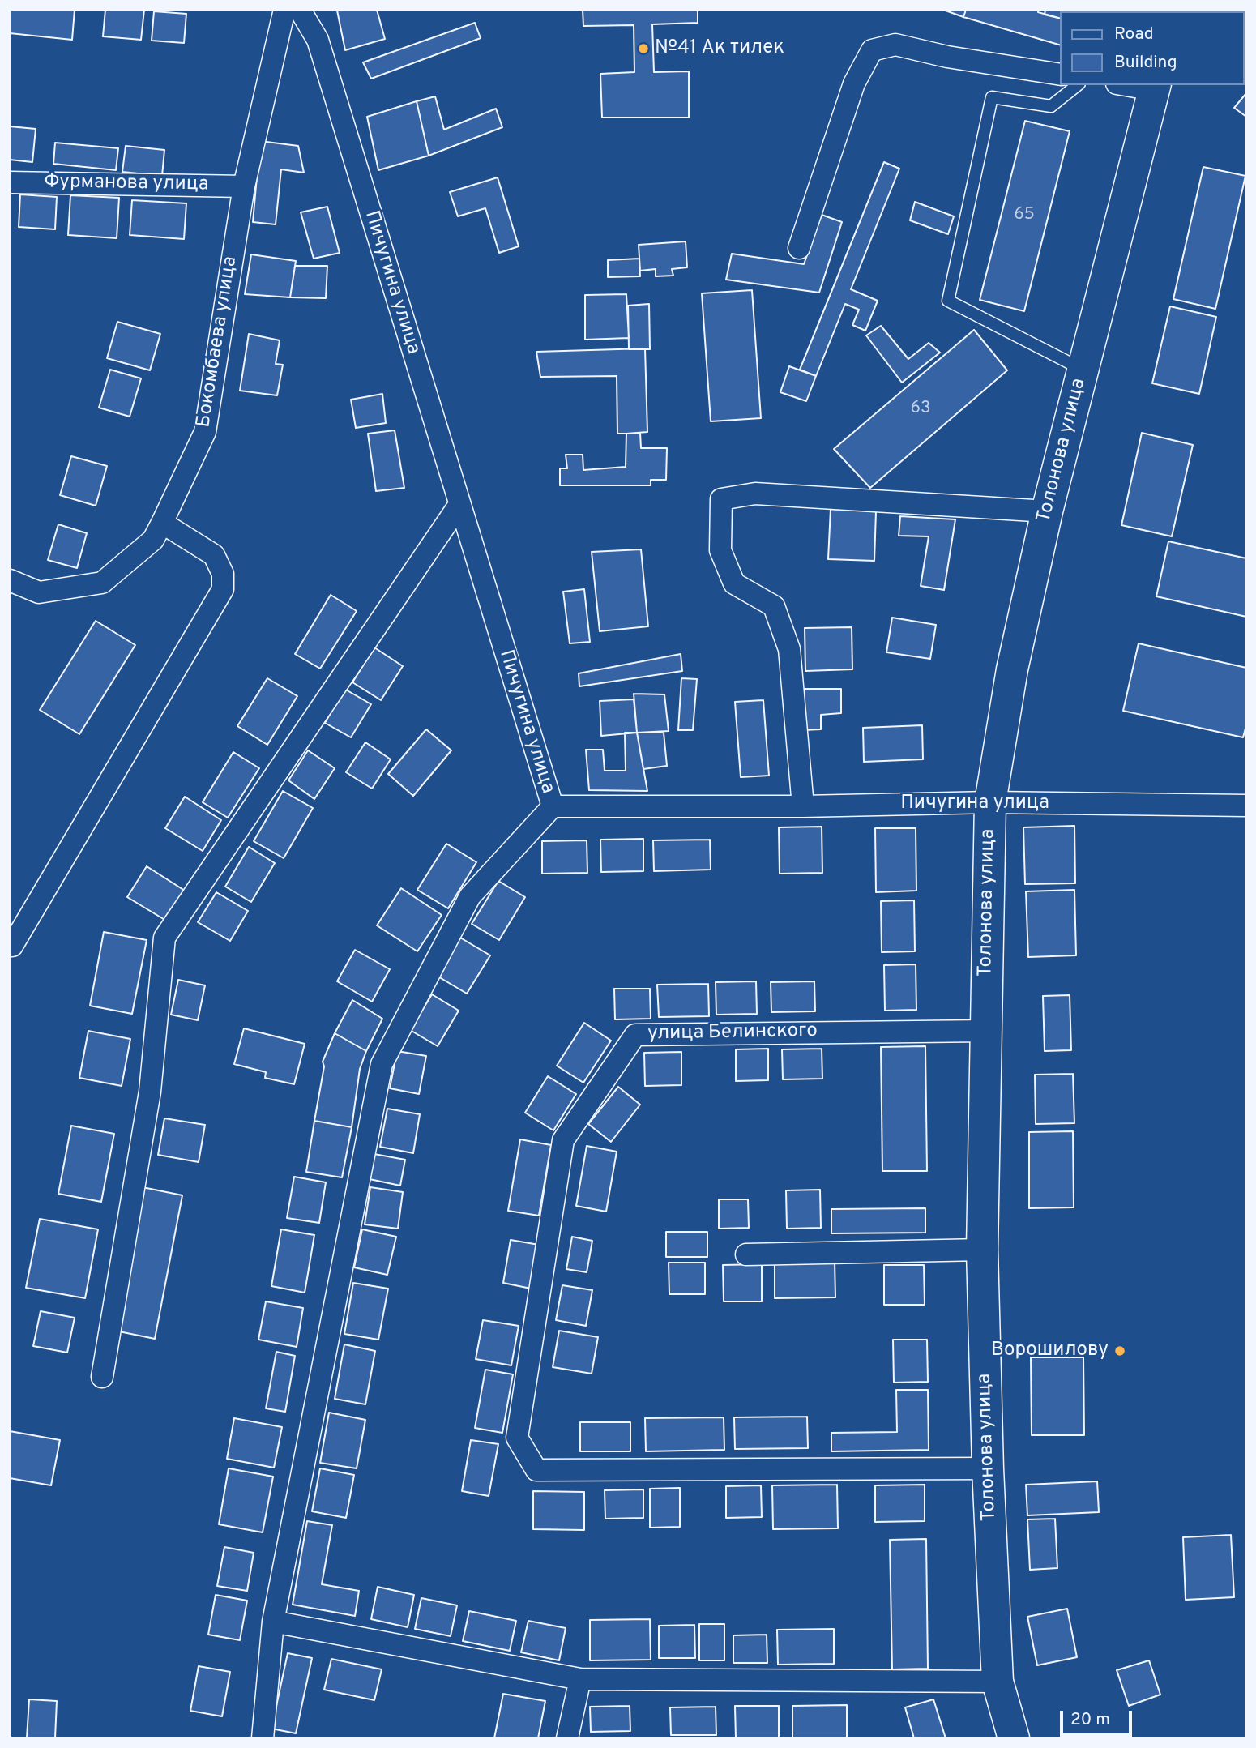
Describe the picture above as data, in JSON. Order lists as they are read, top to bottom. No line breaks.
{"streets":{"main road":["Толонова улица"],"street":["Фурманова улица","Пичугина улица","Бокомбаева улица","улица Белинского"]},"crossings":[["Фурманова улица","Бокомбаева улица"],["Пичугина улица","Толонова улица"],["Толонова улица","улица Белинского"]],"places":["№41 Ак тилек","Ворошилову"],"house_numbers":["65","63"],"legend":["Road","Building"],"scale_bar":"20 m"}
